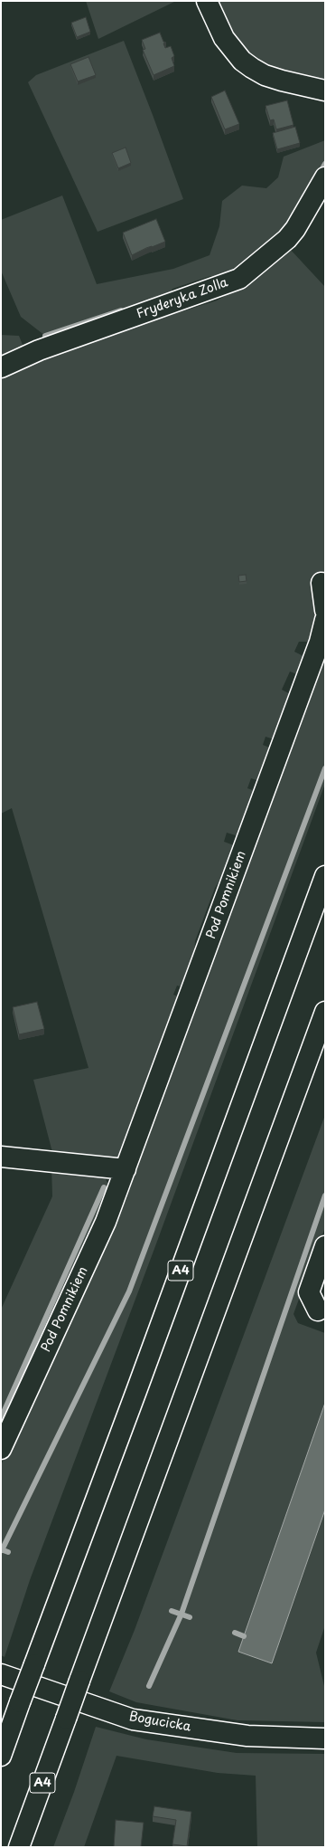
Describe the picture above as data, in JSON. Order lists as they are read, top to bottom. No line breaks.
{"streets":{"main road":["Fryderyka Zolla","Pod Pomnikiem","A4","Bogucicka"]}}
